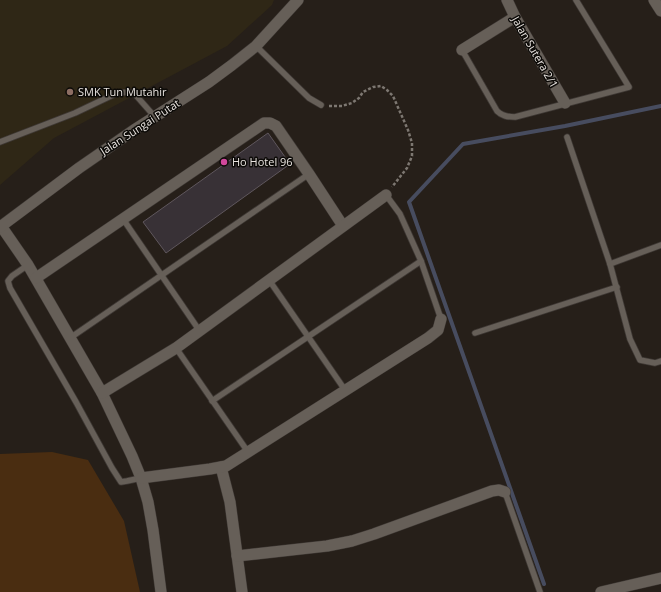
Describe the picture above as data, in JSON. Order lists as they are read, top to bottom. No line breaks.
{"streets":{"street":["Jalan Sutera 2/1","Jalan Sungai Putat"]},"places":["SMK Tun Mutahir","Ho Hotel 96"]}
